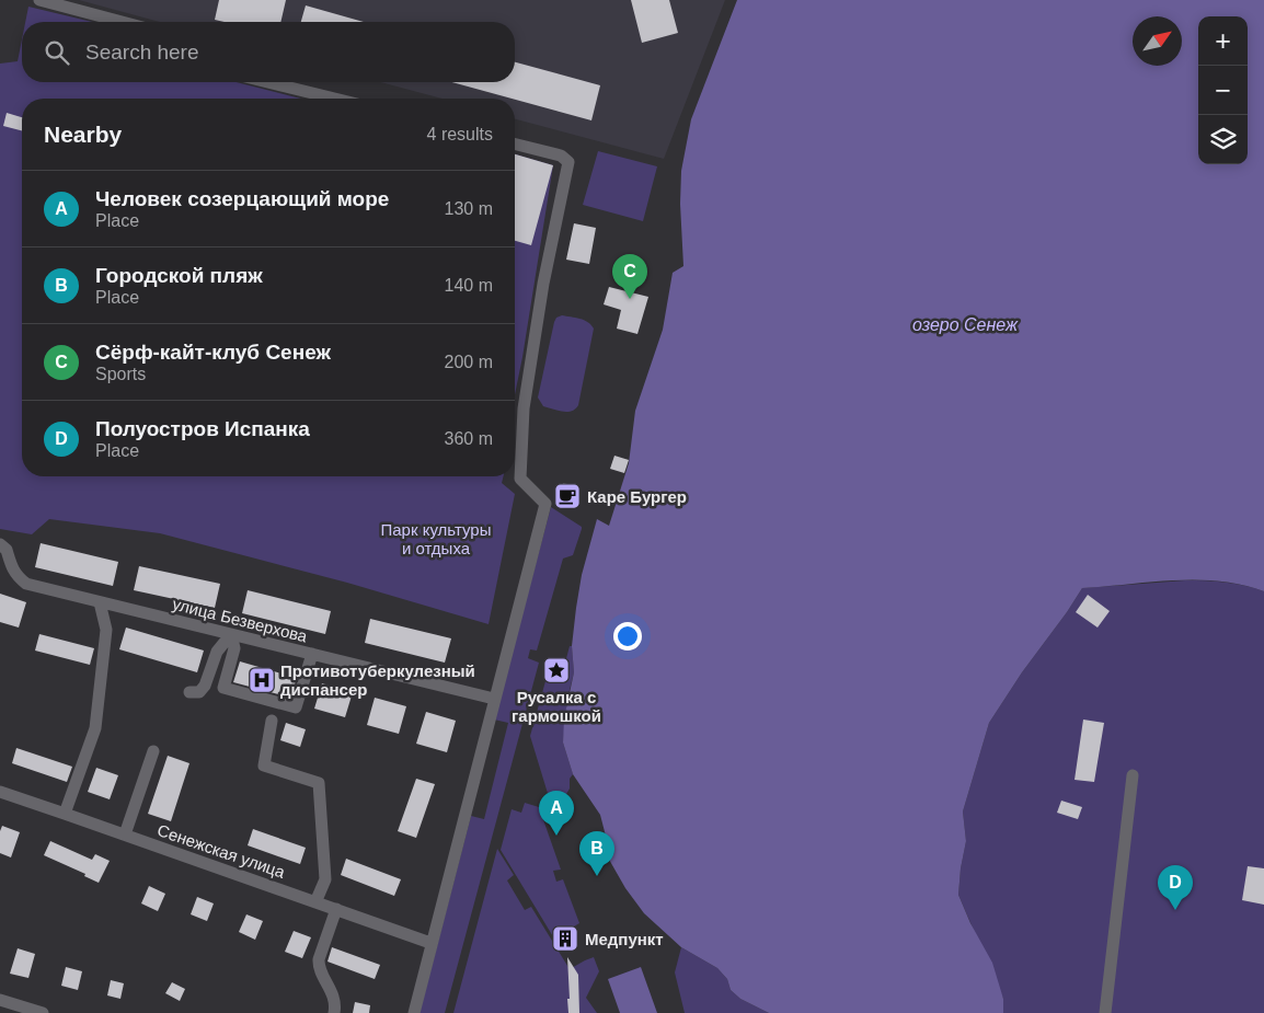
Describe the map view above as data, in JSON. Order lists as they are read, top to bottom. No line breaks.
{"streets":{"street":["улица Безверхова","Сенежская улица"]},"water":["озеро Сенеж"],"parks":["Парк культуры и отдыха"],"places":{"cafe":["Каре Бургер"],"place":["Русалка с гармошкой"],"hospital":["Противотуберкулезный диспансер"],"building":["Медпункт"]},"north":"top right","page":{"map_buttons":["+","−"],"search":"Search here","heading":["Nearby","4 results"],"list":[{"mark":"A","name":"Человек созерцающий море","note":"Place","value":"130 m"},{"mark":"B","name":"Городской пляж","note":"Place","value":"140 m"},{"mark":"C","name":"Сёрф-кайт-клуб Сенеж","note":"Sports","value":"200 m"},{"mark":"D","name":"Полуостров Испанка","note":"Place","value":"360 m"}],"pins":["C","A","B","D"]}}
